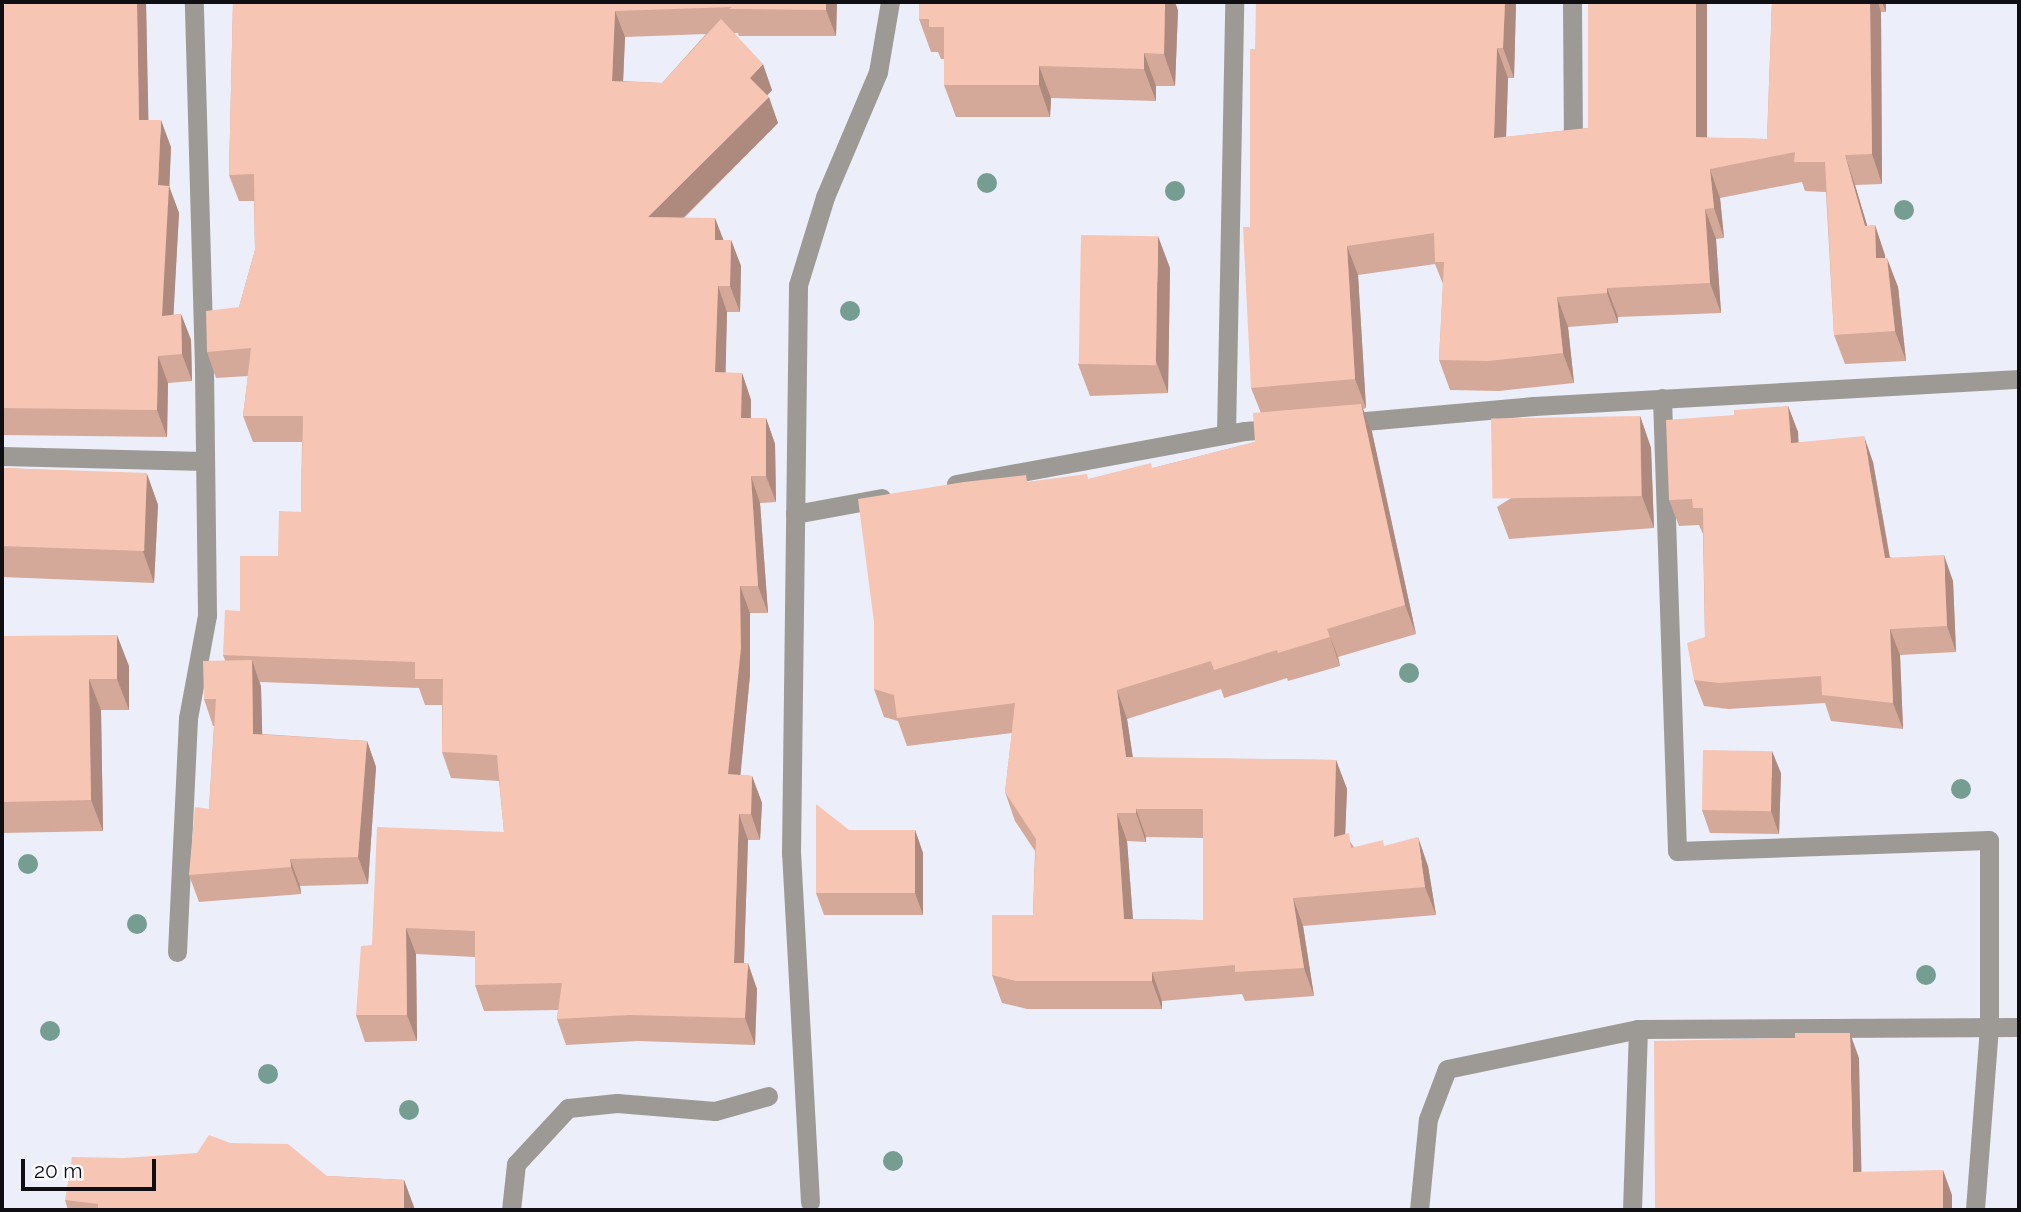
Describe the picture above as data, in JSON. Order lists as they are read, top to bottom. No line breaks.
{"scale_bar":"20 m"}
